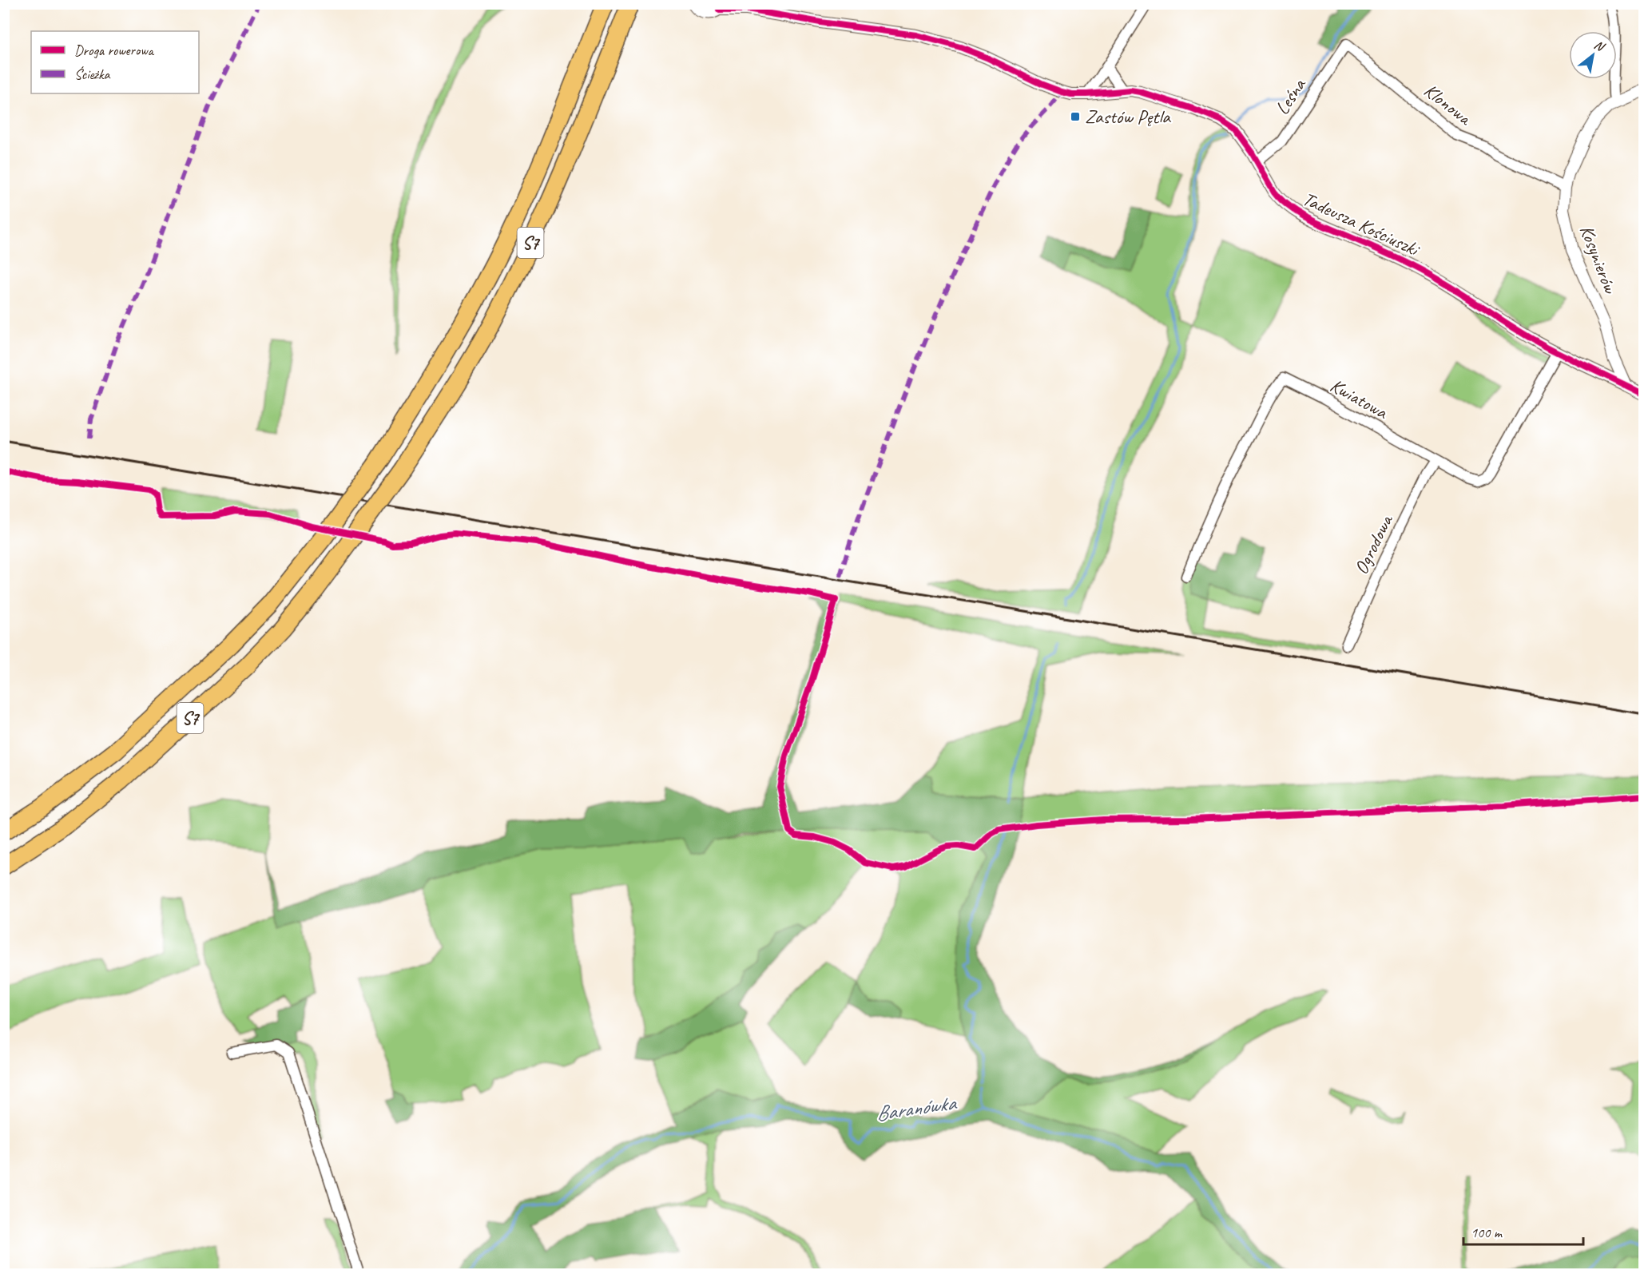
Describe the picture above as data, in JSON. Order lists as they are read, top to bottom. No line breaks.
{"streets":{"highway":["S7"],"street":["Leśna","Klonowa","Tadeusza Kościuszki","Kosynierów","Kwiatowa","Ogrodowa"]},"crossings":[["Leśna","Klonowa"],["Leśna","Tadeusza Kościuszki"],["Klonowa","Kosynierów"],["Tadeusza Kościuszki","Kosynierów"],["Tadeusza Kościuszki","Kwiatowa"],["Kwiatowa","Ogrodowa"]],"water":["Baranówka"],"places":{"transit":["Zastów Pętla"]},"legend":["Droga rowerowa","Ścieżka"],"scale_bar":"100 m","north":"top right"}
